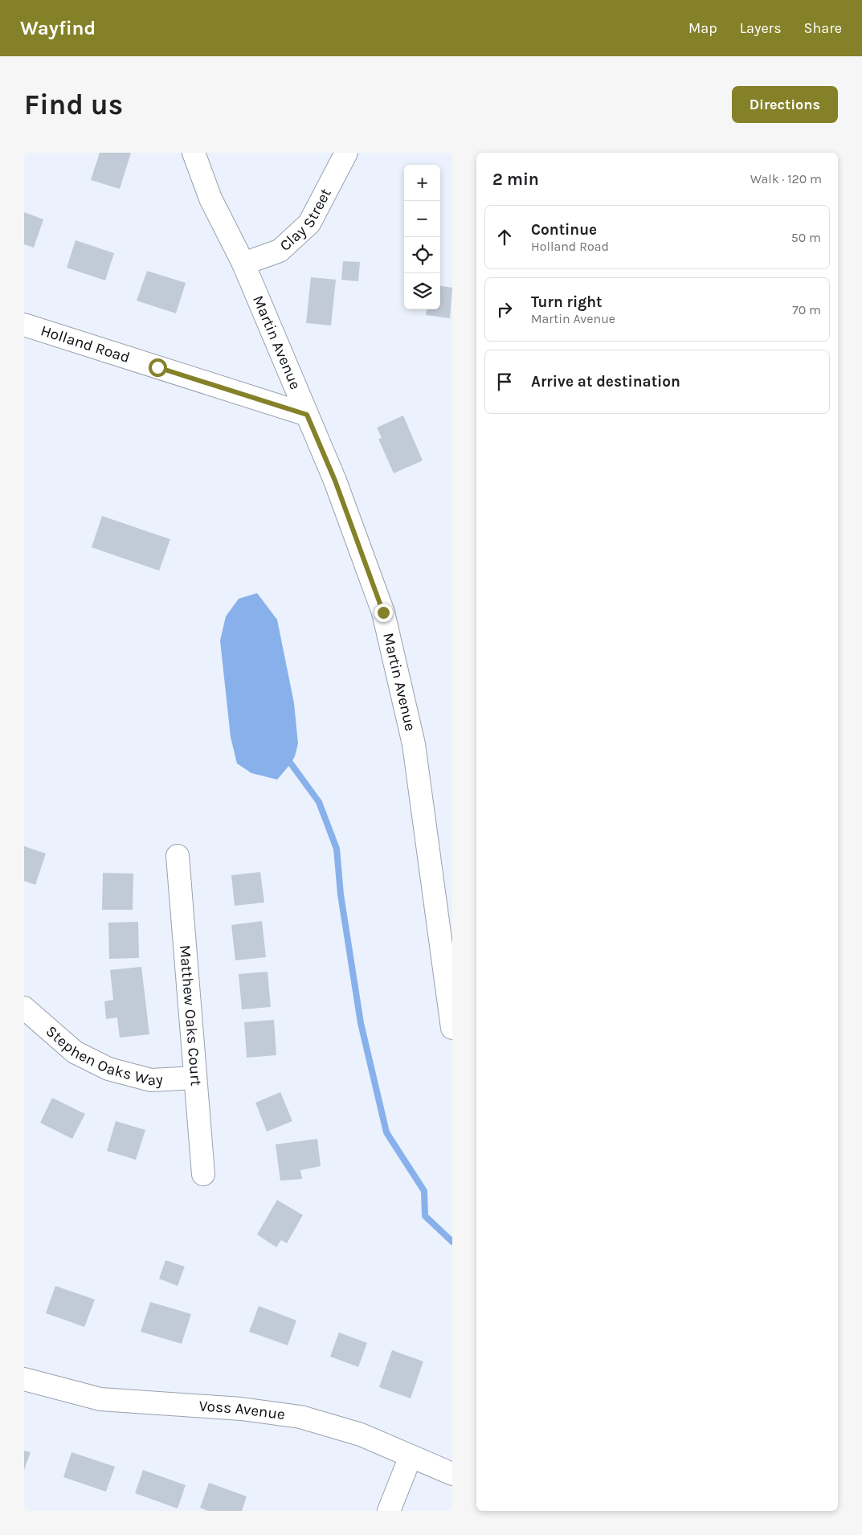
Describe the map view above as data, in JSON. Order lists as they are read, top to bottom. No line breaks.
{"streets":{"street":["Clay Street","Martin Avenue","Holland Road","Matthew Oaks Court","Stephen Oaks Way","Voss Avenue"]},"crossings":[["Clay Street","Martin Avenue"],["Martin Avenue","Holland Road"],["Matthew Oaks Court","Stephen Oaks Way"]],"page":{"header":"Wayfind","nav":["Map","Layers","Share"],"buttons":"Directions","title":"Find us","heading":["2 min","Walk · 120 m"],"map_buttons":["+","−"],"list":[["Continue","Holland Road","50 m"],["Turn right","Martin Avenue","70 m"],"Arrive at destination"]}}
